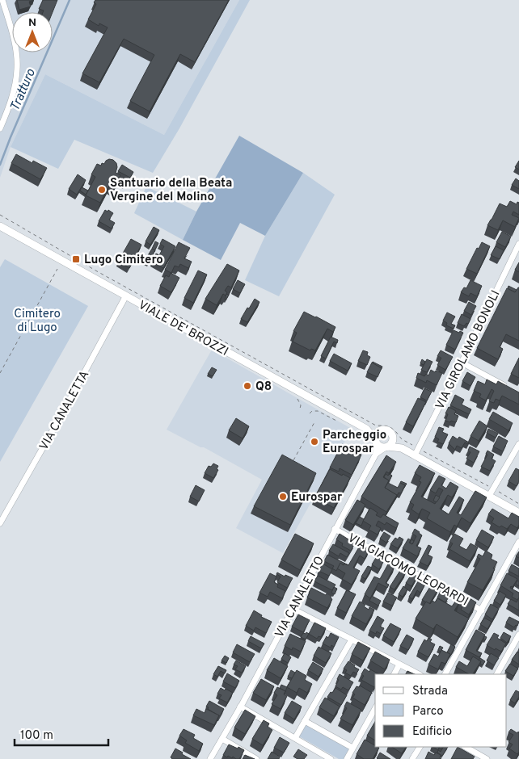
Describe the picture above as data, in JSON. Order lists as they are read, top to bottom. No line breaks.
{"streets":{"street":["VIALE DE' BROZZI","VIA GIROLAMO BONOLI","VIA CANALETTA","VIA GIACOMO LEOPARDI","VIA CANALETTO"]},"crossings":[["VIALE DE' BROZZI","VIA GIROLAMO BONOLI"],["VIALE DE' BROZZI","VIA CANALETTA"],["VIALE DE' BROZZI","VIA CANALETTO"],["VIA GIACOMO LEOPARDI","VIA CANALETTO"]],"water":["Tratturo"],"parks":["Cimitero di Lugo"],"places":{"other":["Santuario della Beata Vergine del Molino","Q8","Parcheggio Eurospar","Eurospar"],"transit":["Lugo Cimitero"]},"legend":["Strada","Parco","Edificio"],"scale_bar":"100 m","north":"top"}
